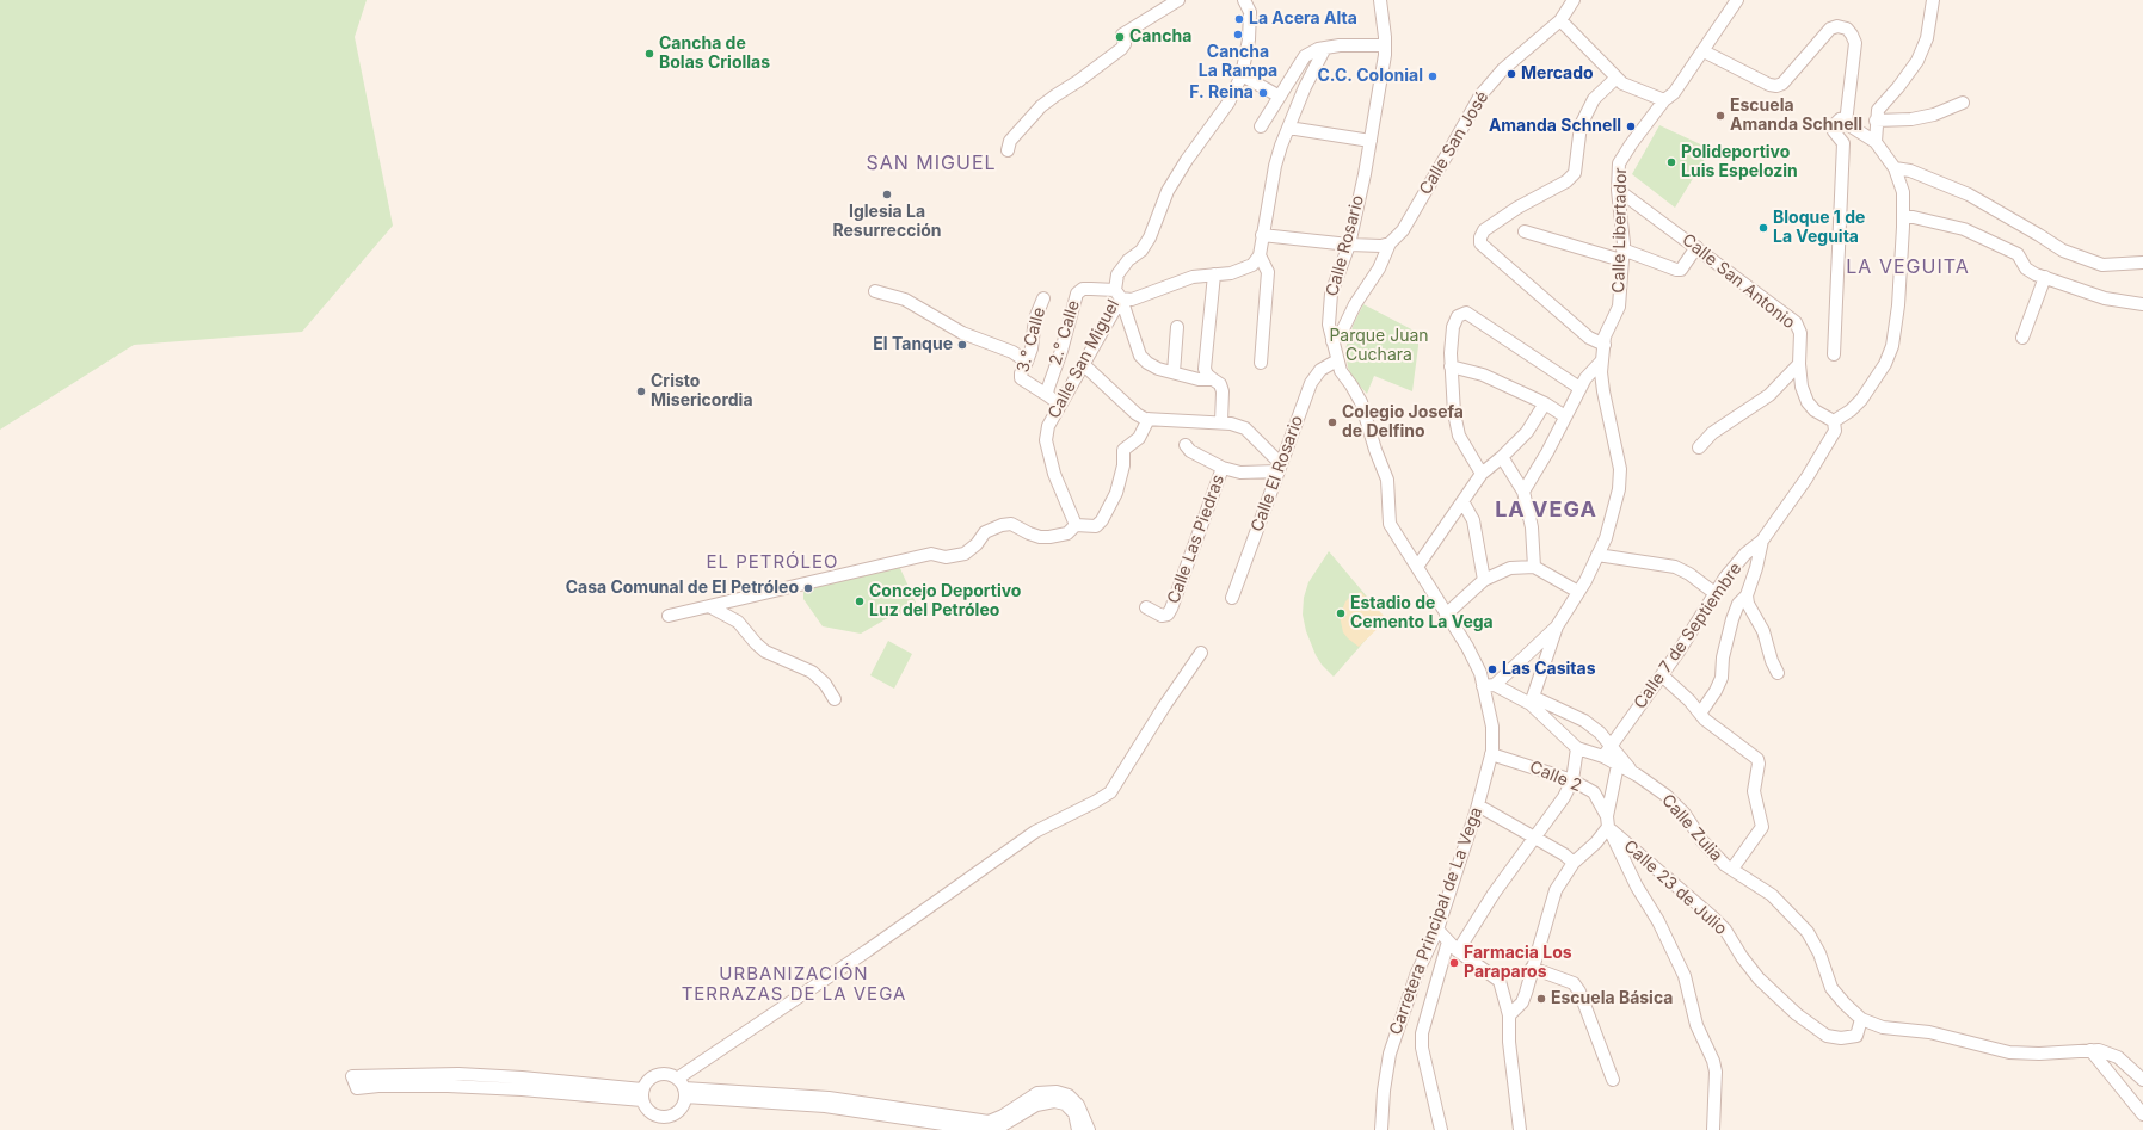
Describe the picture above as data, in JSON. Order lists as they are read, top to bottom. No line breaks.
{"streets":{"street":["Calle San José","Calle Libertador","Calle Rosario","Calle San Antonio","2.° Calle","3.° Calle","Calle San Miguel","Calle El Rosario","Calle Las Piedras","Calle 7 de Septiembre","Calle 2","Calle Zulia","Calle 23 de Julio","Carretera Principal de La Vega"]},"crossings":[["Calle San José","Calle Rosario"],["Calle Libertador","Calle San Antonio"],["Calle Libertador","Calle Zulia"],["Calle Rosario","Calle El Rosario"],["Calle Rosario","Carretera Principal de La Vega"],["Calle San Antonio","Calle 7 de Septiembre"],["2.° Calle","3.° Calle"],["2.° Calle","Calle San Miguel"],["Calle El Rosario","Calle Las Piedras"],["Calle 7 de Septiembre","Calle Zulia"],["Calle 2","Calle 23 de Julio"],["Calle 2","Carretera Principal de La Vega"],["Calle Zulia","Calle 23 de Julio"]],"districts":["SAN MIGUEL","LA VEGUITA","LA VEGA","EL PETRÓLEO","URBANIZACIÓN TERRAZAS DE LA VEGA"],"parks":["Parque Juan Cuchara"],"places":["La Acera Alta","Cancha La Rampa","Cancha","Cancha de Bolas Criollas","Mercado","C.C. Colonial","F. Reina","Escuela Amanda Schnell","Amanda Schnell","Polideportivo Luis Espelozin","Iglesia La Resurrección","Bloque 1 de La Veguita","El Tanque","Cristo Misericordia","Colegio Josefa de Delfino","Casa Comunal de El Petróleo","Concejo Deportivo Luz del Petróleo","Estadio de Cemento La Vega","Las Casitas","Farmacia Los Paraparos","Escuela Básica"]}
